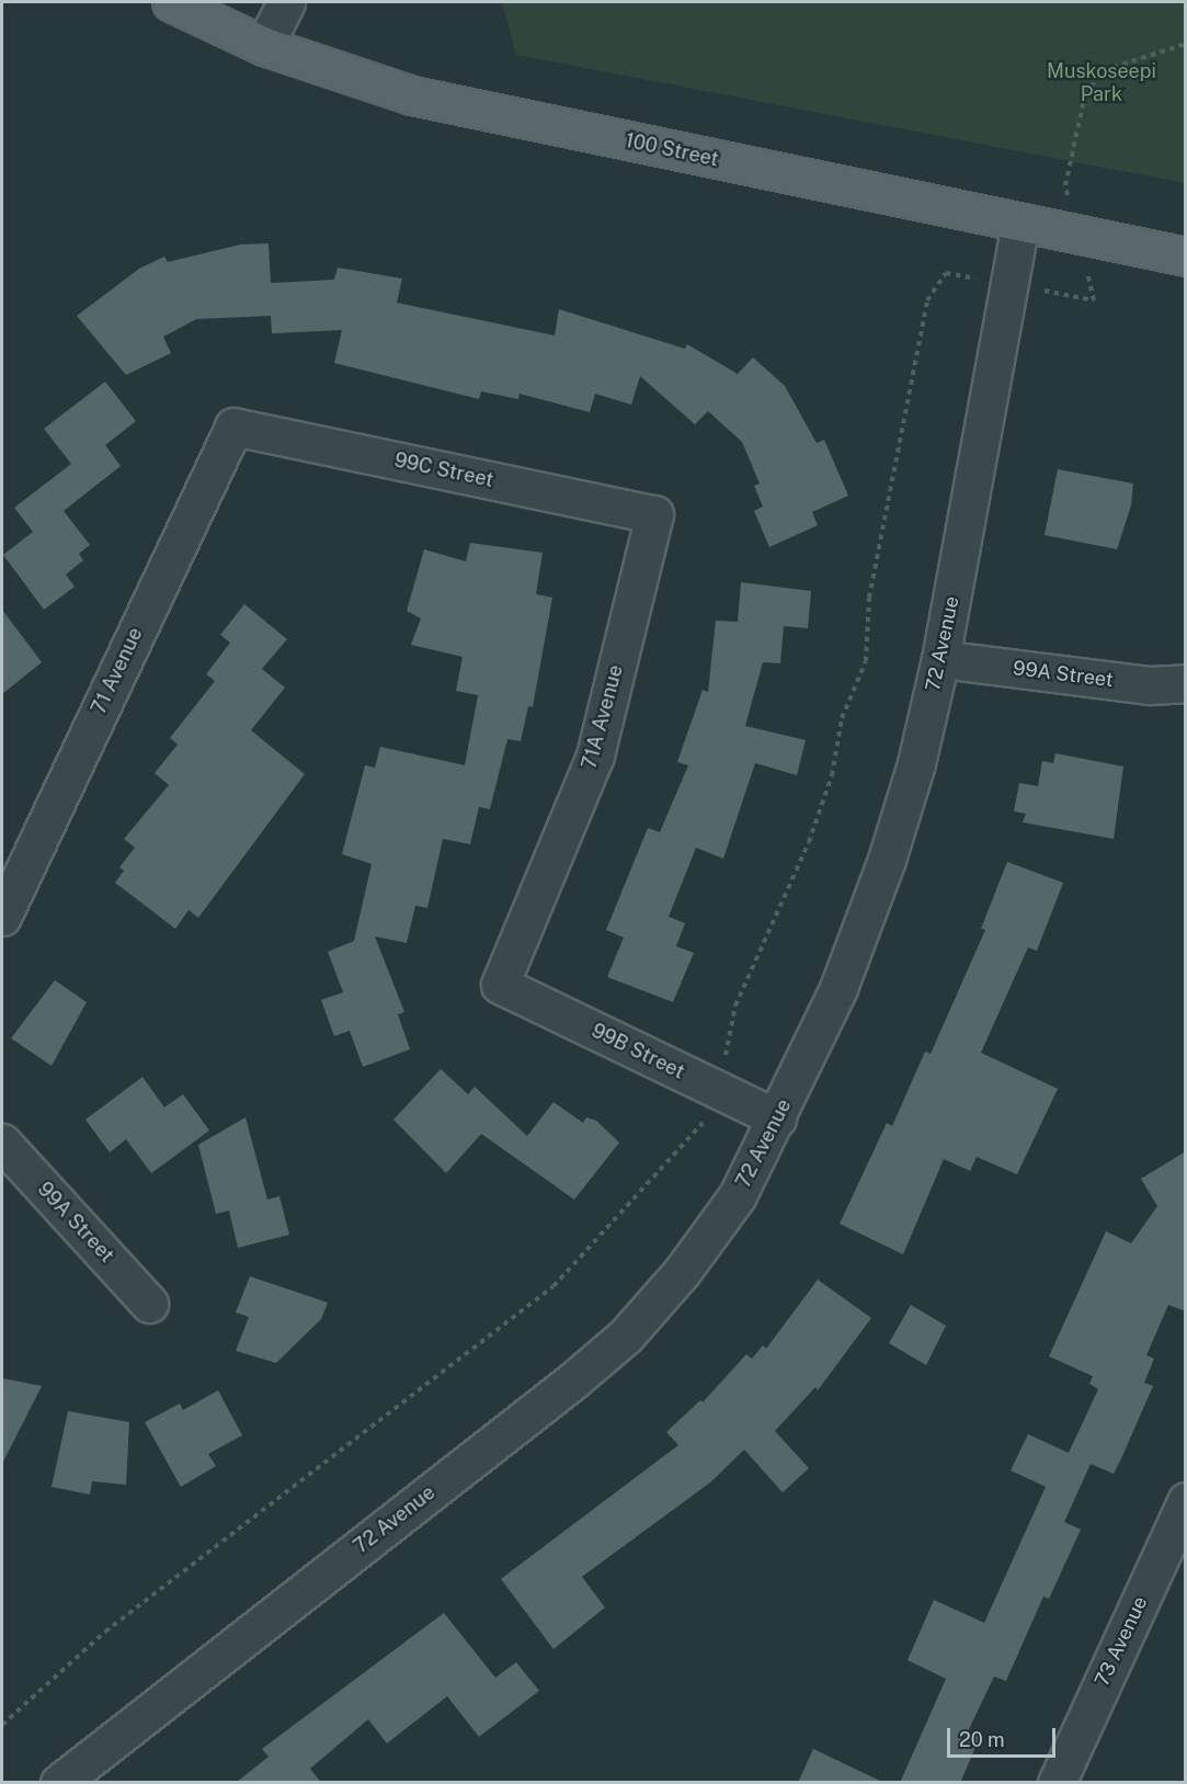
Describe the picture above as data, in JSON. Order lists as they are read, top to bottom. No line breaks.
{"streets":{"main road":["100 Street"],"street":["99C Street","72 Avenue","71 Avenue","99A Street","71A Avenue","99B Street","73 Avenue"]},"crossings":[["100 Street","72 Avenue"],["99C Street","71 Avenue"],["99C Street","71A Avenue"],["72 Avenue","99A Street"],["72 Avenue","99B Street"],["71A Avenue","99B Street"]],"parks":["Muskoseepi Park"],"scale_bar":"20 m"}
